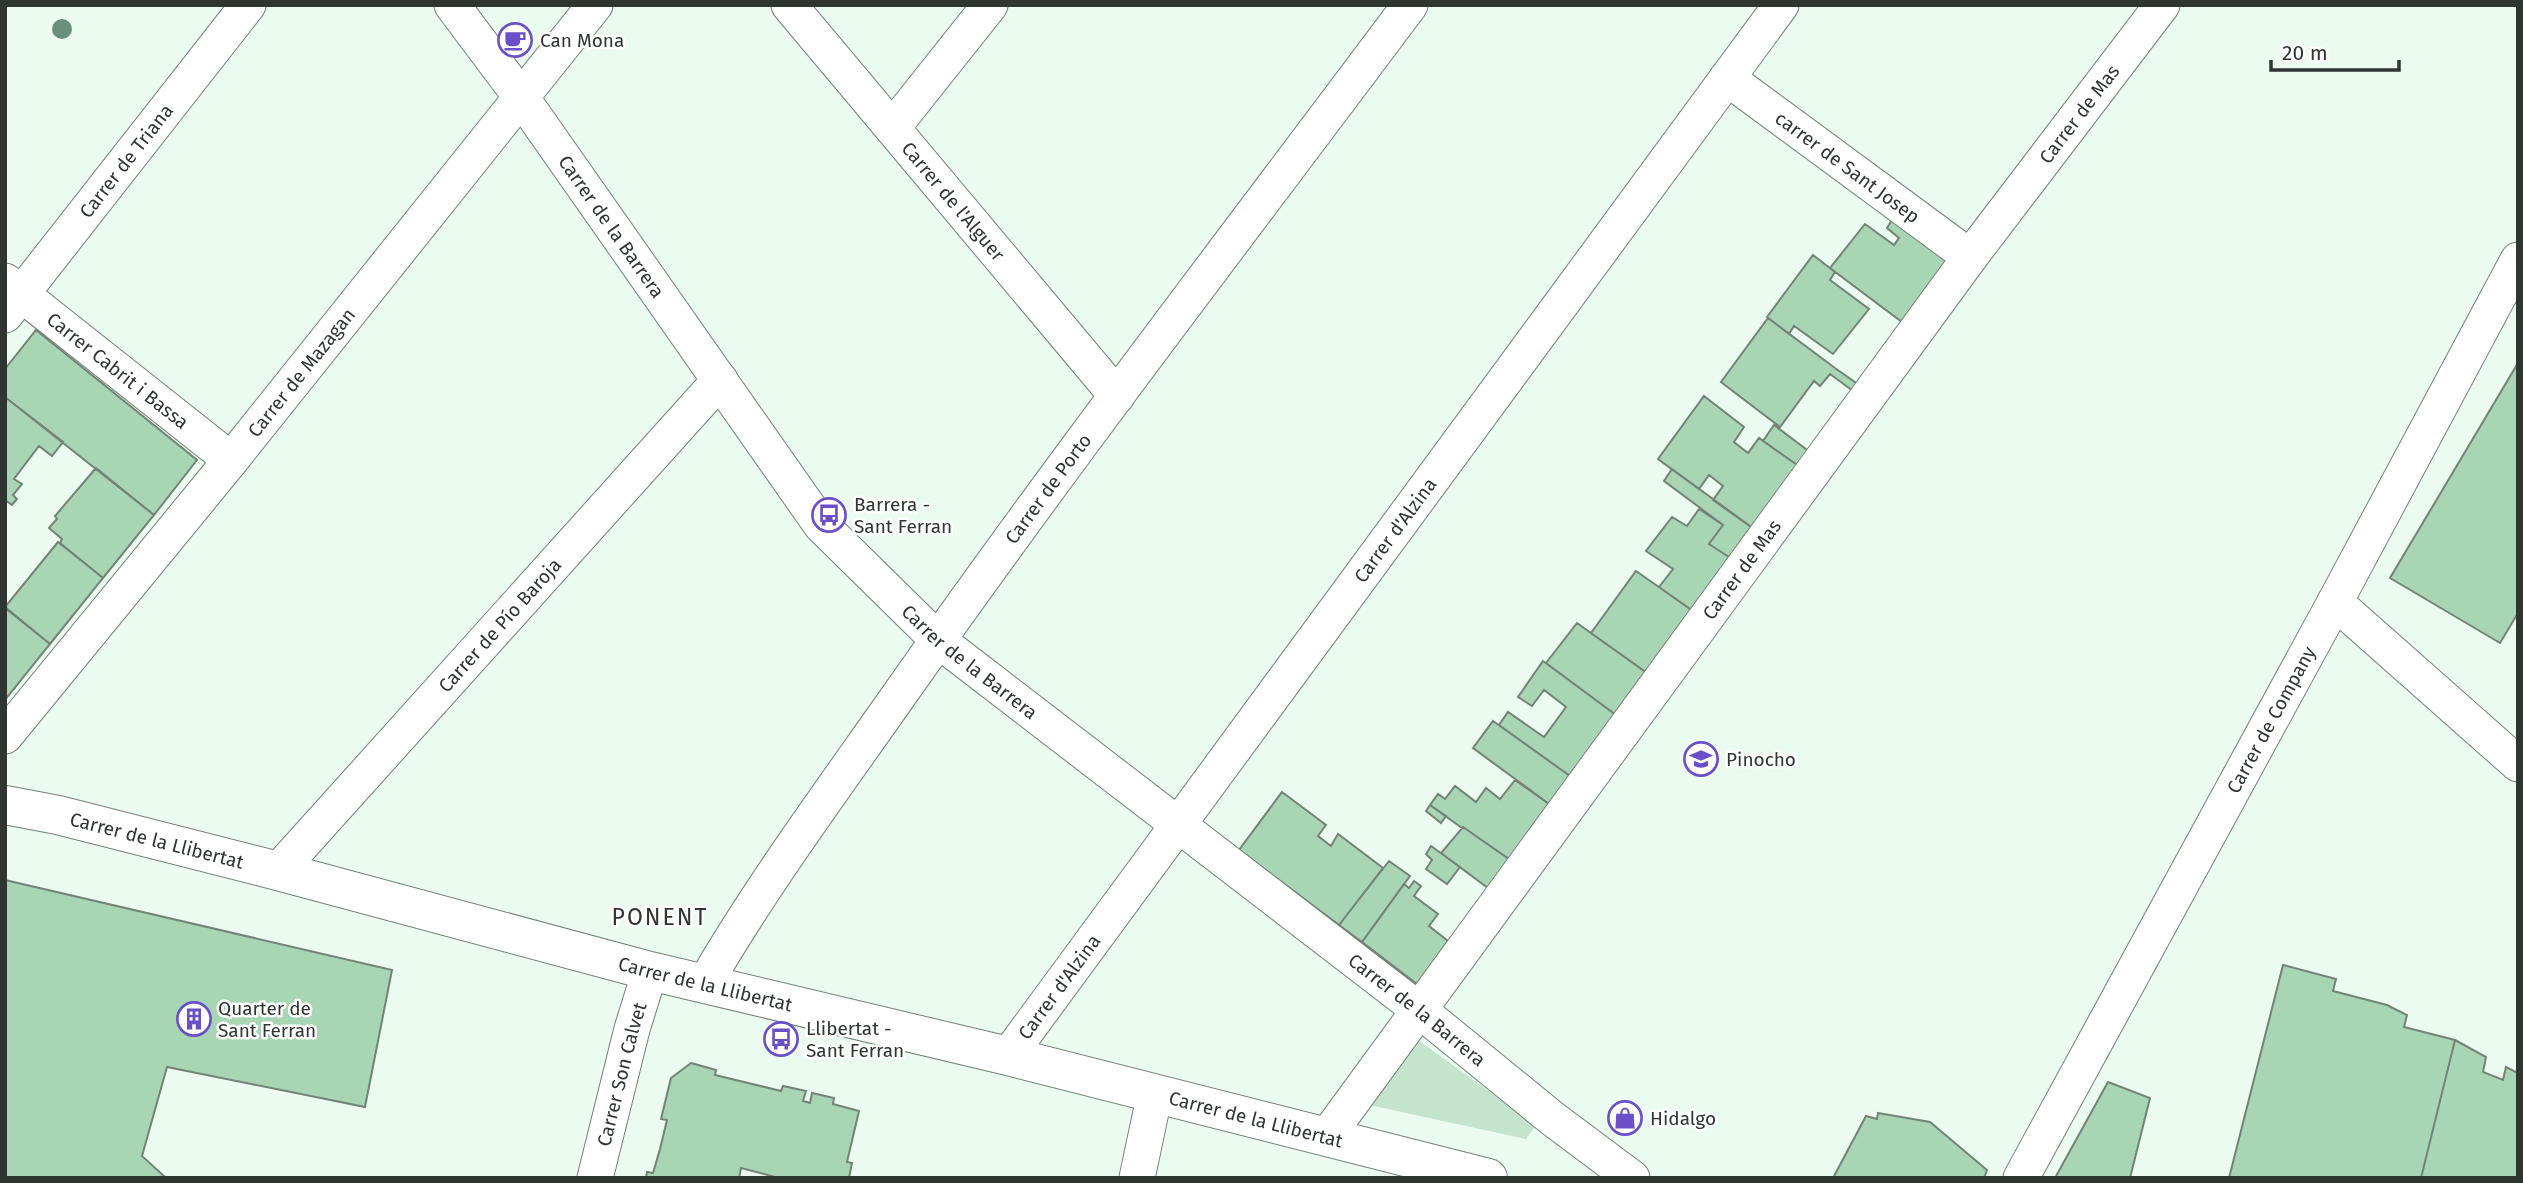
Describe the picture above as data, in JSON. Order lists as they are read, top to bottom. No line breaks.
{"streets":{"street":["Carrer de Mas","Carrer de Triana","carrer de Sant Josep","Carrer de l'Alguer","Carrer de la Barrera","Carrer Cabrit i Bassa","Carrer de Mazagan","Carrer de Porto","Carrer d'Alzina","Carrer de Pío Baroja","Carrer de Company","Carrer de la Llibertat","Carrer Son Calvet"]},"crossings":[["Carrer de Mas","carrer de Sant Josep"],["Carrer de Mas","Carrer de la Barrera"],["Carrer de Mas","Carrer de la Llibertat"],["Carrer de Triana","Carrer Cabrit i Bassa"],["carrer de Sant Josep","Carrer d'Alzina"],["Carrer de l'Alguer","Carrer de Porto"],["Carrer de la Barrera","Carrer de Mazagan"],["Carrer de la Barrera","Carrer de Porto"],["Carrer de la Barrera","Carrer d'Alzina"],["Carrer de la Barrera","Carrer de Pío Baroja"],["Carrer Cabrit i Bassa","Carrer de Mazagan"],["Carrer de Porto","Carrer de la Llibertat"],["Carrer d'Alzina","Carrer de la Llibertat"],["Carrer de Pío Baroja","Carrer de la Llibertat"],["Carrer de la Llibertat","Carrer Son Calvet"]],"districts":["PONENT"],"places":{"cafe":["Can Mona"],"bus stop":["Barrera - Sant Ferran","Llibertat - Sant Ferran"],"school or university":["Pinocho"],"building":["Quarter de Sant Ferran"],"shop":["Hidalgo"]},"scale_bar":"20 m"}
